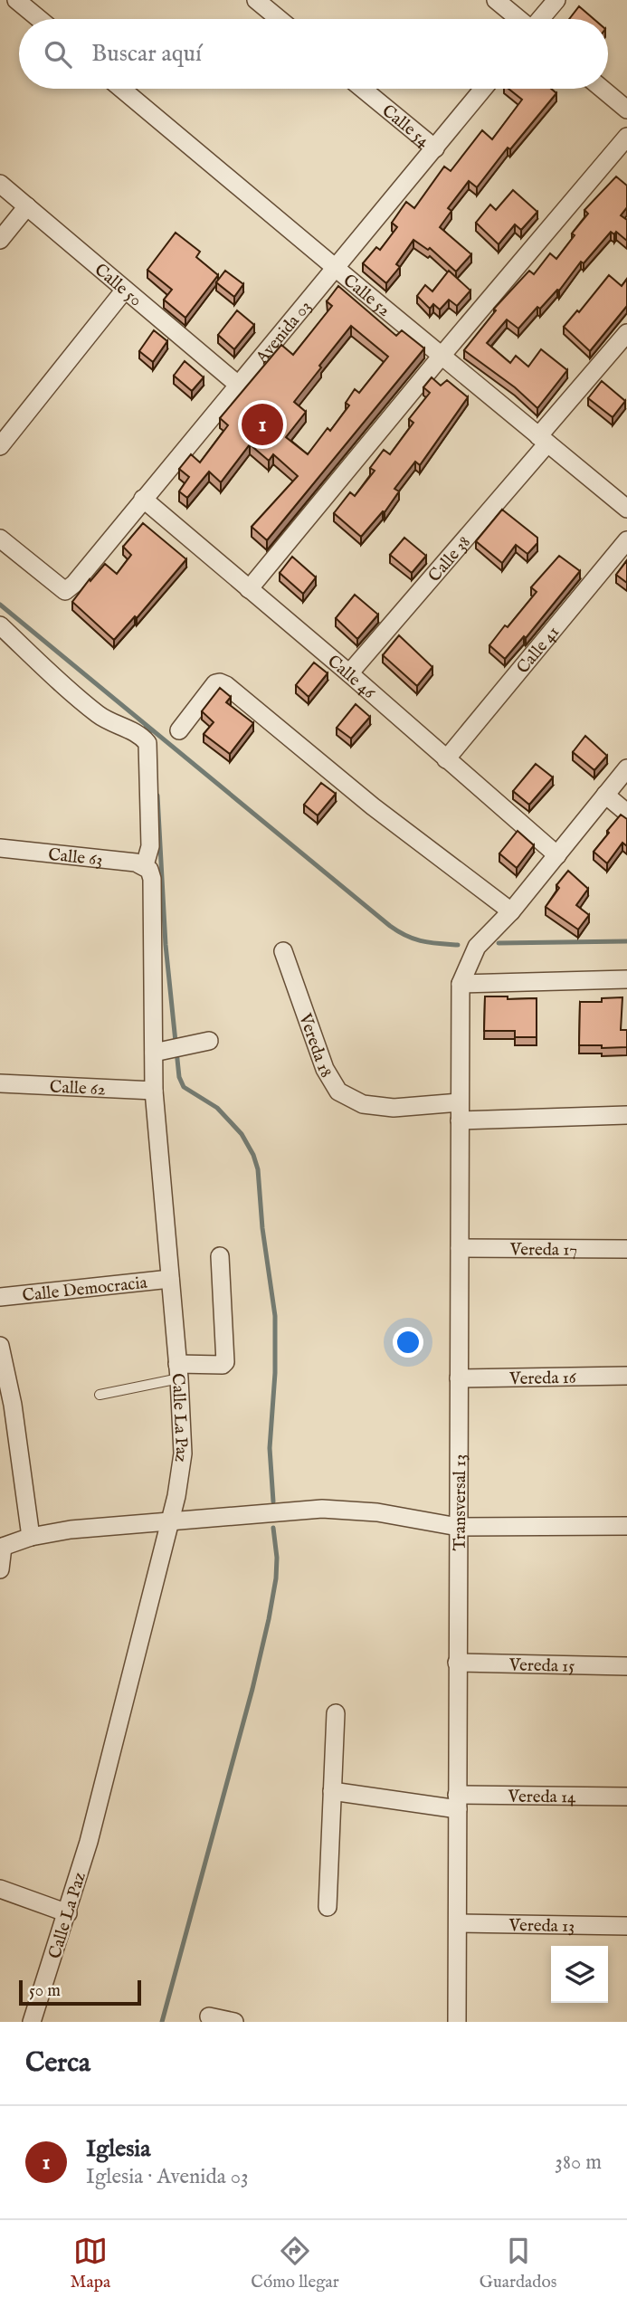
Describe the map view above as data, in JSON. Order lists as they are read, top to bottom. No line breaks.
{"streets":{"street":["Calle 54","Calle 50","Calle 52","Avenida 03","Calle 38","Calle 41","Calle 46","Calle 63","Vereda 18","Calle 62","Vereda 17","Calle Democracia","Vereda 16","Calle La Paz","Transversal 13","Vereda 15","Vereda 14","Vereda 13"]},"crossings":[["Calle 54","Avenida 03"],["Calle 50","Avenida 03"],["Calle 52","Avenida 03"],["Calle 52","Calle 38"],["Avenida 03","Calle 46"],["Calle 38","Calle 46"],["Calle 41","Calle 46"],["Calle 63","Calle La Paz"],["Vereda 18","Transversal 13"],["Calle 62","Calle La Paz"],["Vereda 17","Transversal 13"],["Calle Democracia","Calle La Paz"],["Vereda 16","Transversal 13"],["Transversal 13","Vereda 15"],["Transversal 13","Vereda 14"],["Transversal 13","Vereda 13"]],"scale_bar":"50 m","page":{"search":"Buscar aquí","pins":"1","scale":"50 m","heading":"Cerca","list":[{"mark":"1","name":"Iglesia","note":"Iglesia · Avenida 03","value":"380 m"}],"nav":["Mapa","Cómo llegar","Guardados"]}}
